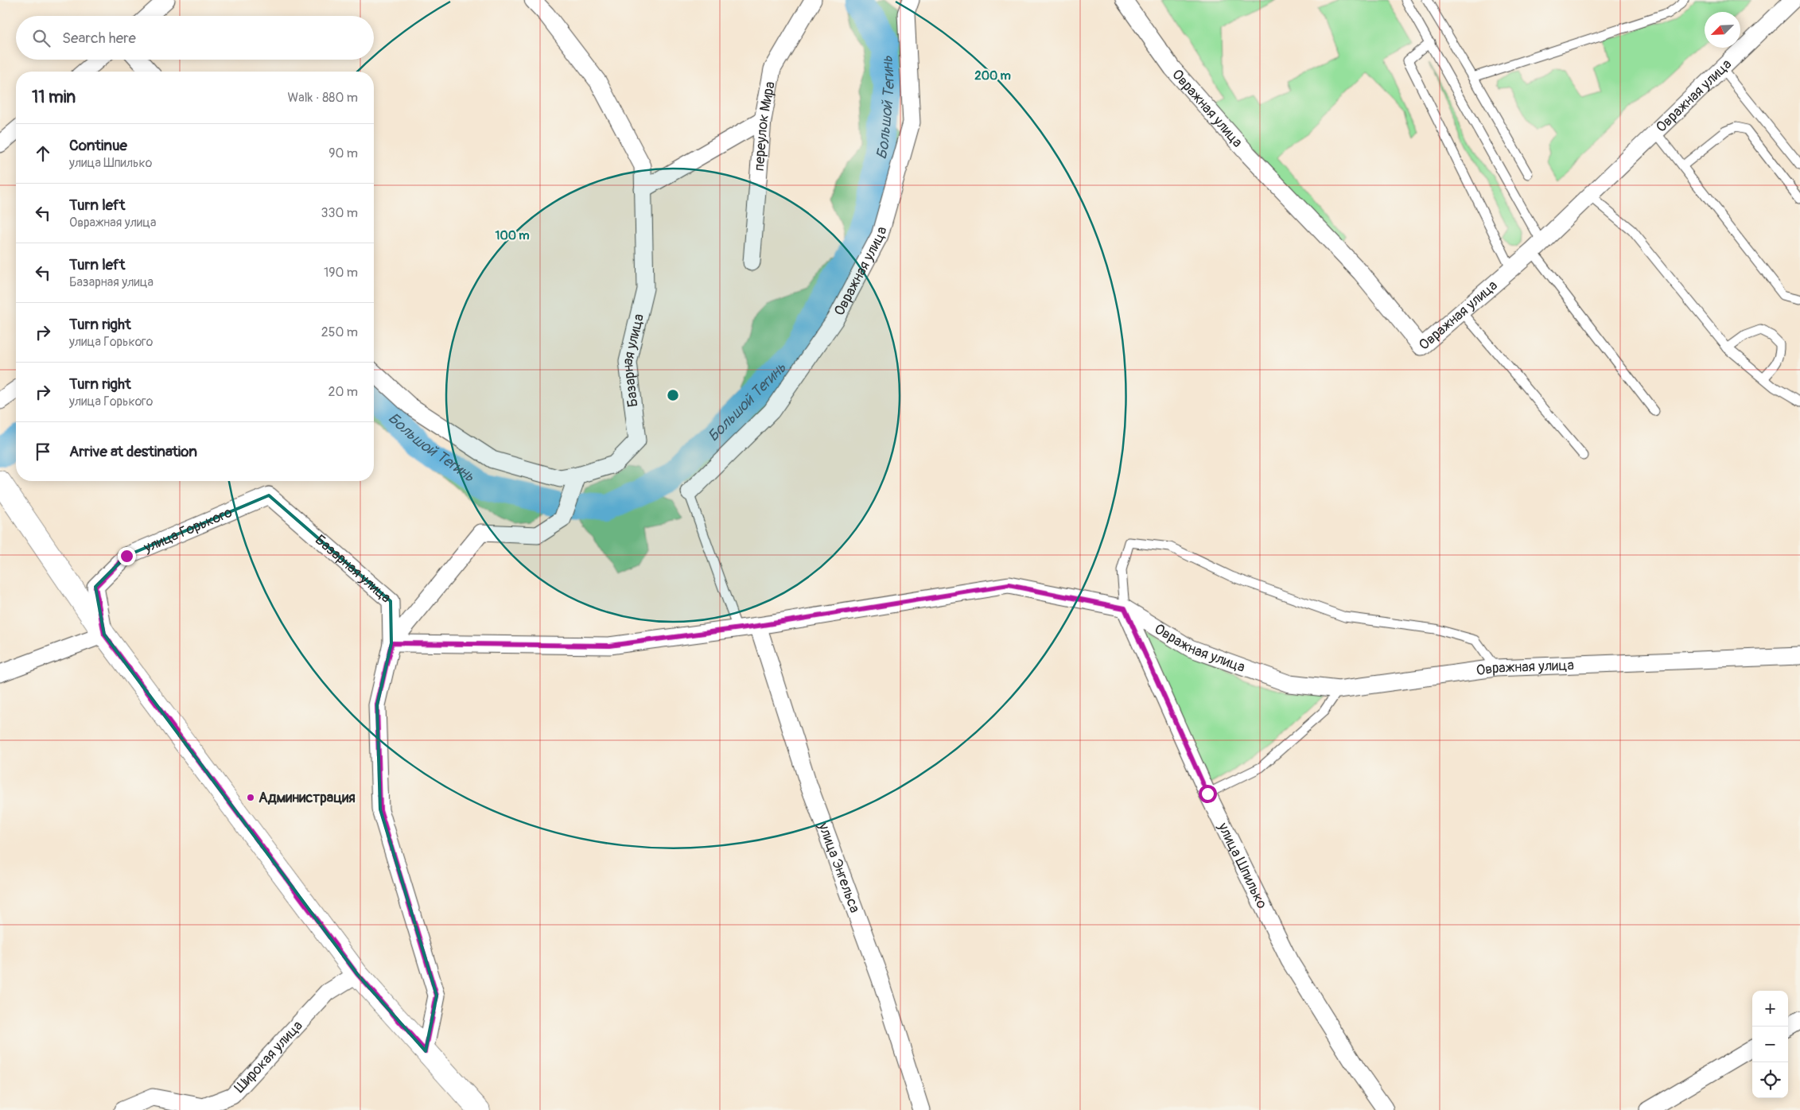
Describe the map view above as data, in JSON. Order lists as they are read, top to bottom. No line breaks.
{"streets":{"street":["Овражная улица","переулок Мира","Базарная улица","улица Горького","улица Шпилько","улица Энгельса","Широкая улица"]},"crossings":[["Овражная улица","Базарная улица"],["Овражная улица","улица Шпилько"],["Овражная улица","улица Энгельса"],["Базарная улица","улица Горького"],["улица Горького","Широкая улица"]],"water":["Большой Тегинь"],"places":["Администрация"],"north":"bottom left","page":{"search":"Search here","heading":["11 min","Walk · 880 m"],"list":[["Continue","улица Шпилько","90 m"],["Turn left","Овражная улица","330 m"],["Turn left","Базарная улица","190 m"],["Turn right","улица Горького","250 m"],["Turn right","улица Горького","20 m"],"Arrive at destination"],"map_buttons":["+","−"]},"rings":["200 m","100 m"]}
